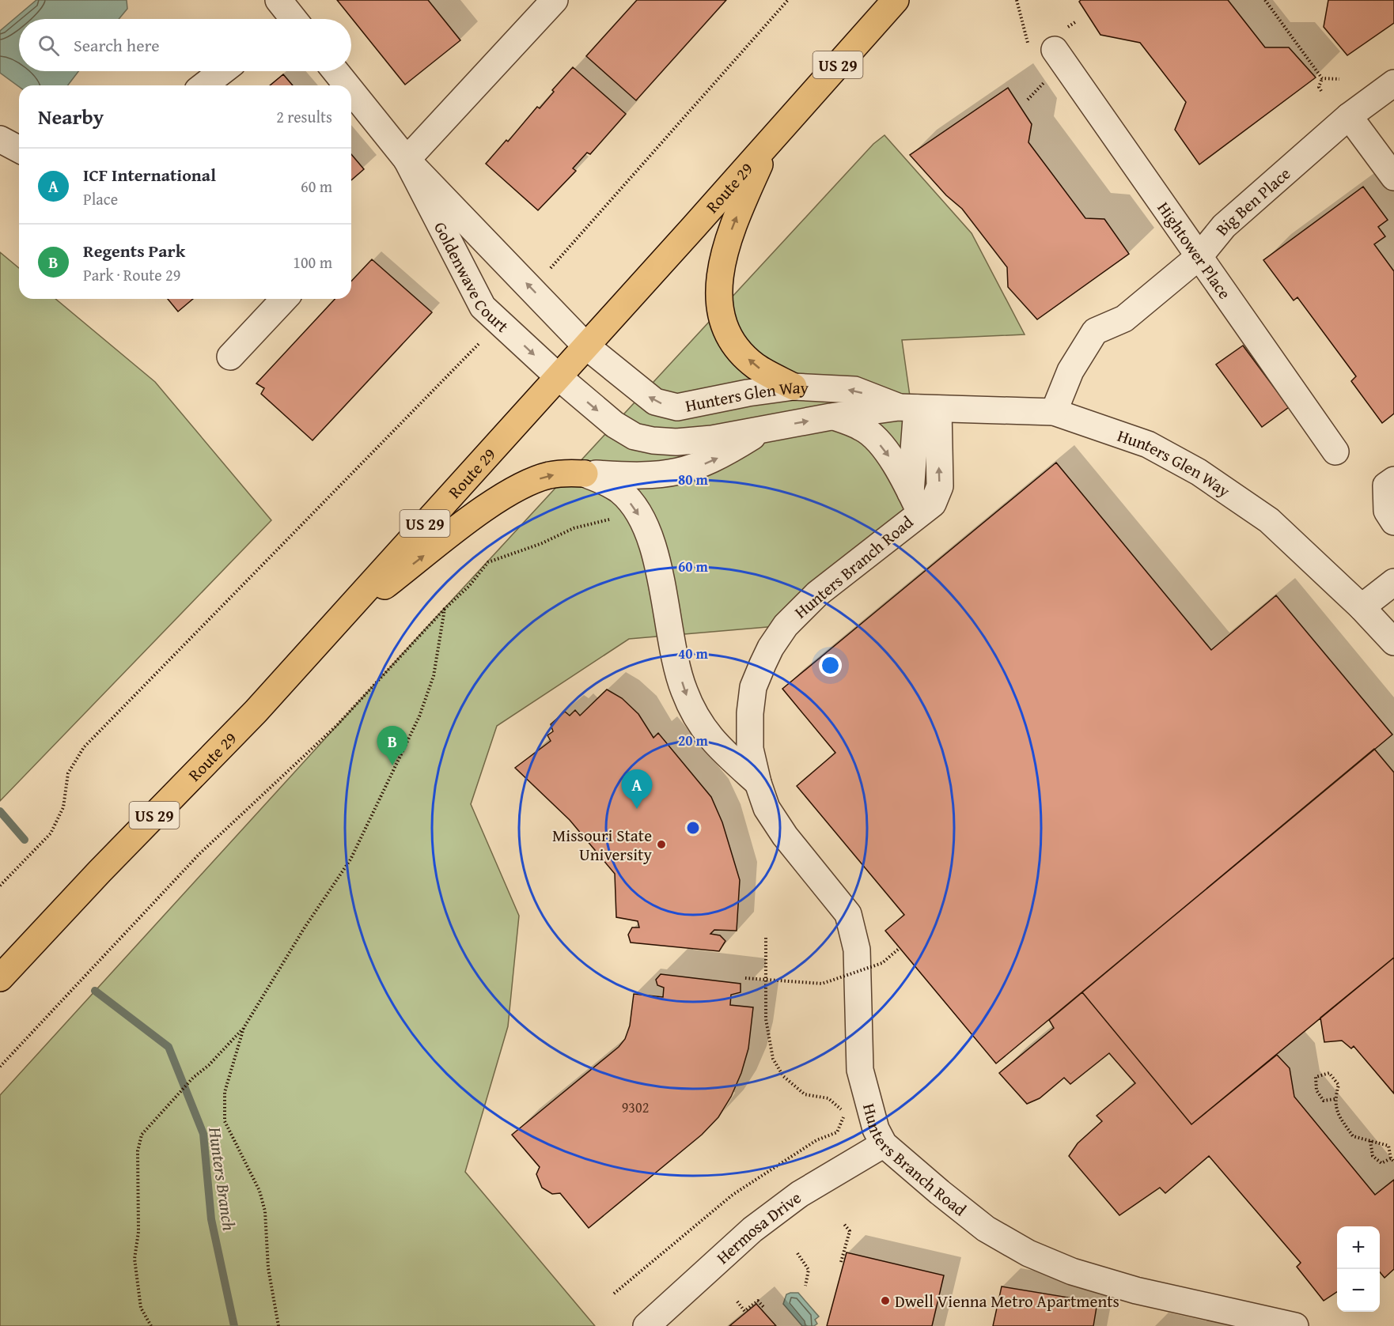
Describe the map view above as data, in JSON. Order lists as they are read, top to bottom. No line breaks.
{"streets":{"main road":["US 29","Route 29"],"street":["Big Ben Place","Hightower Place","Goldenwave Court","Hunters Glen Way","Hunters Branch Road","Hermosa Drive"]},"crossings":[["Route 29","Goldenwave Court"],["Route 29","Hunters Glen Way"],["Big Ben Place","Hightower Place"],["Big Ben Place","Hunters Glen Way"],["Goldenwave Court","Hunters Glen Way"],["Hunters Glen Way","Hunters Branch Road"],["Hunters Branch Road","Hermosa Drive"]],"water":["Hunters Branch"],"places":["Missouri State University","Dwell Vienna Metro Apartments"],"house_numbers":["9302"],"page":{"search":"Search here","heading":["Nearby","2 results"],"list":[{"mark":"A","name":"ICF International","note":"Place","value":"60 m"},{"mark":"B","name":"Regents Park","note":"Park · Route 29","value":"100 m"}],"pins":["B","A"],"map_buttons":["+","−"]},"rings":["80 m","60 m","40 m","20 m"]}
